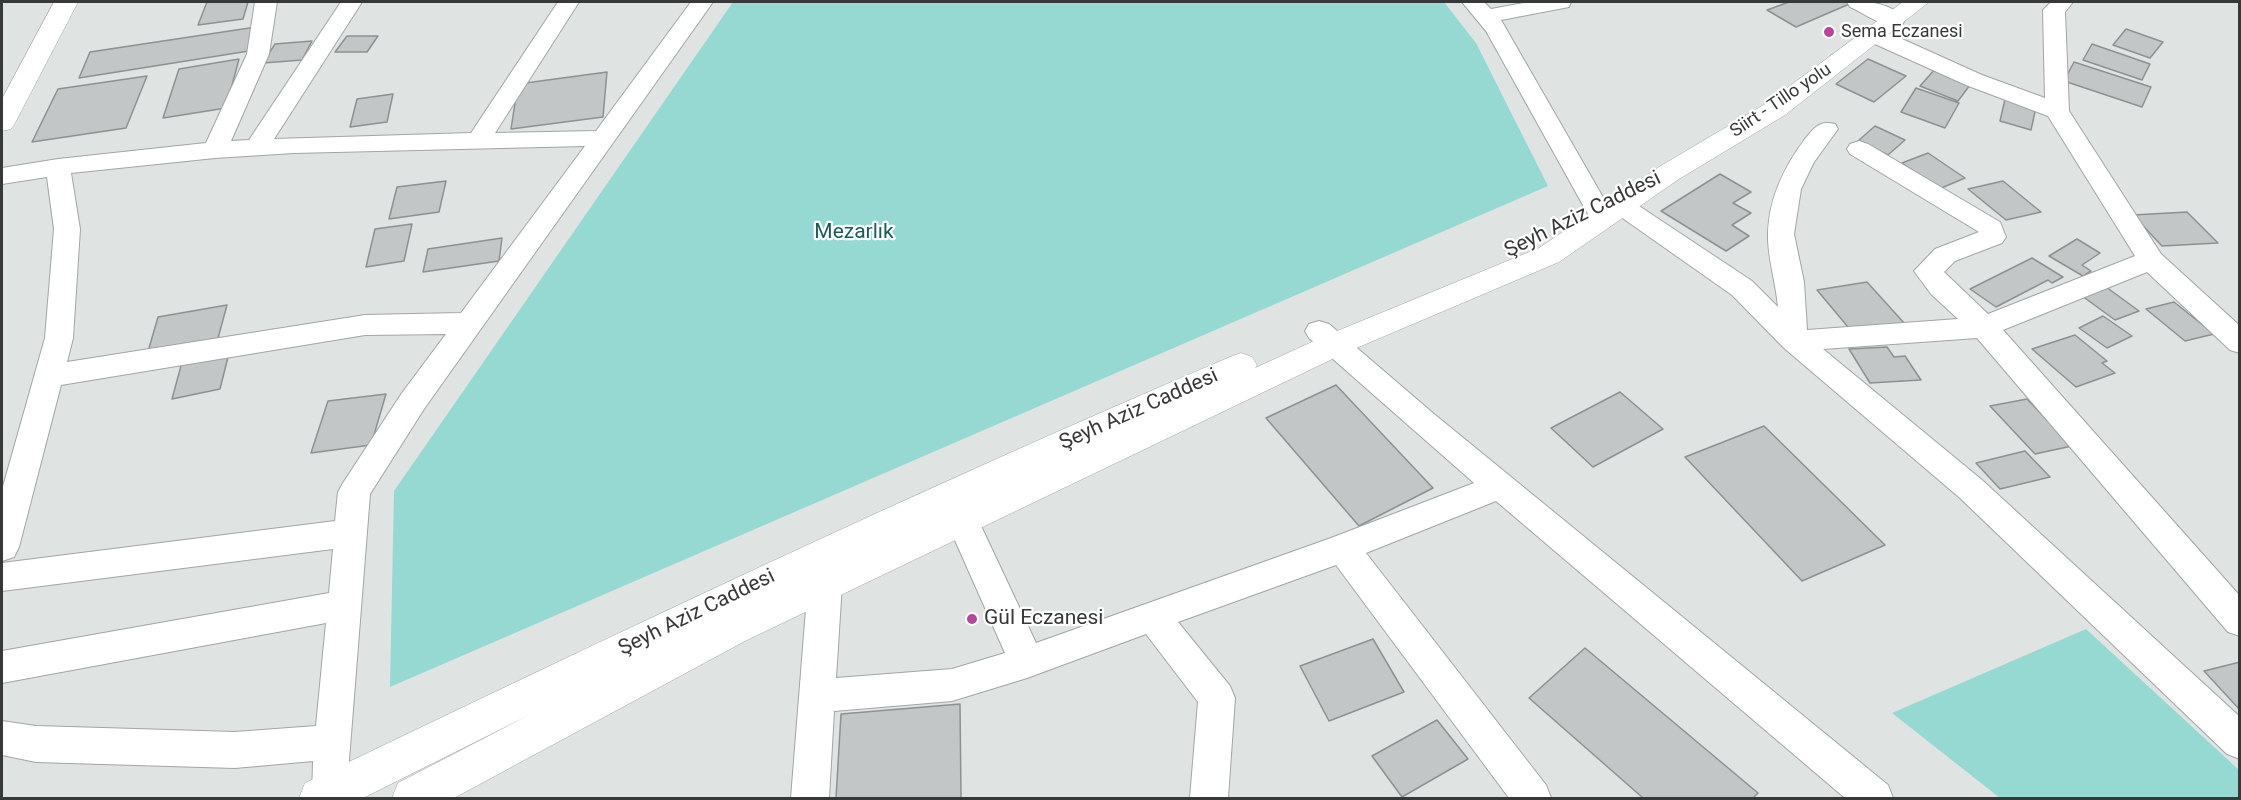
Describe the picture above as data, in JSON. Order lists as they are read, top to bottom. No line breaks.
{"streets":{"main road":["Siirt - Tillo yolu","Şeyh Aziz Caddesi"]},"crossings":[["Siirt - Tillo yolu","Şeyh Aziz Caddesi"]],"parks":["Mezarlık"],"places":["Sema Eczanesi","Gül Eczanesi"]}
